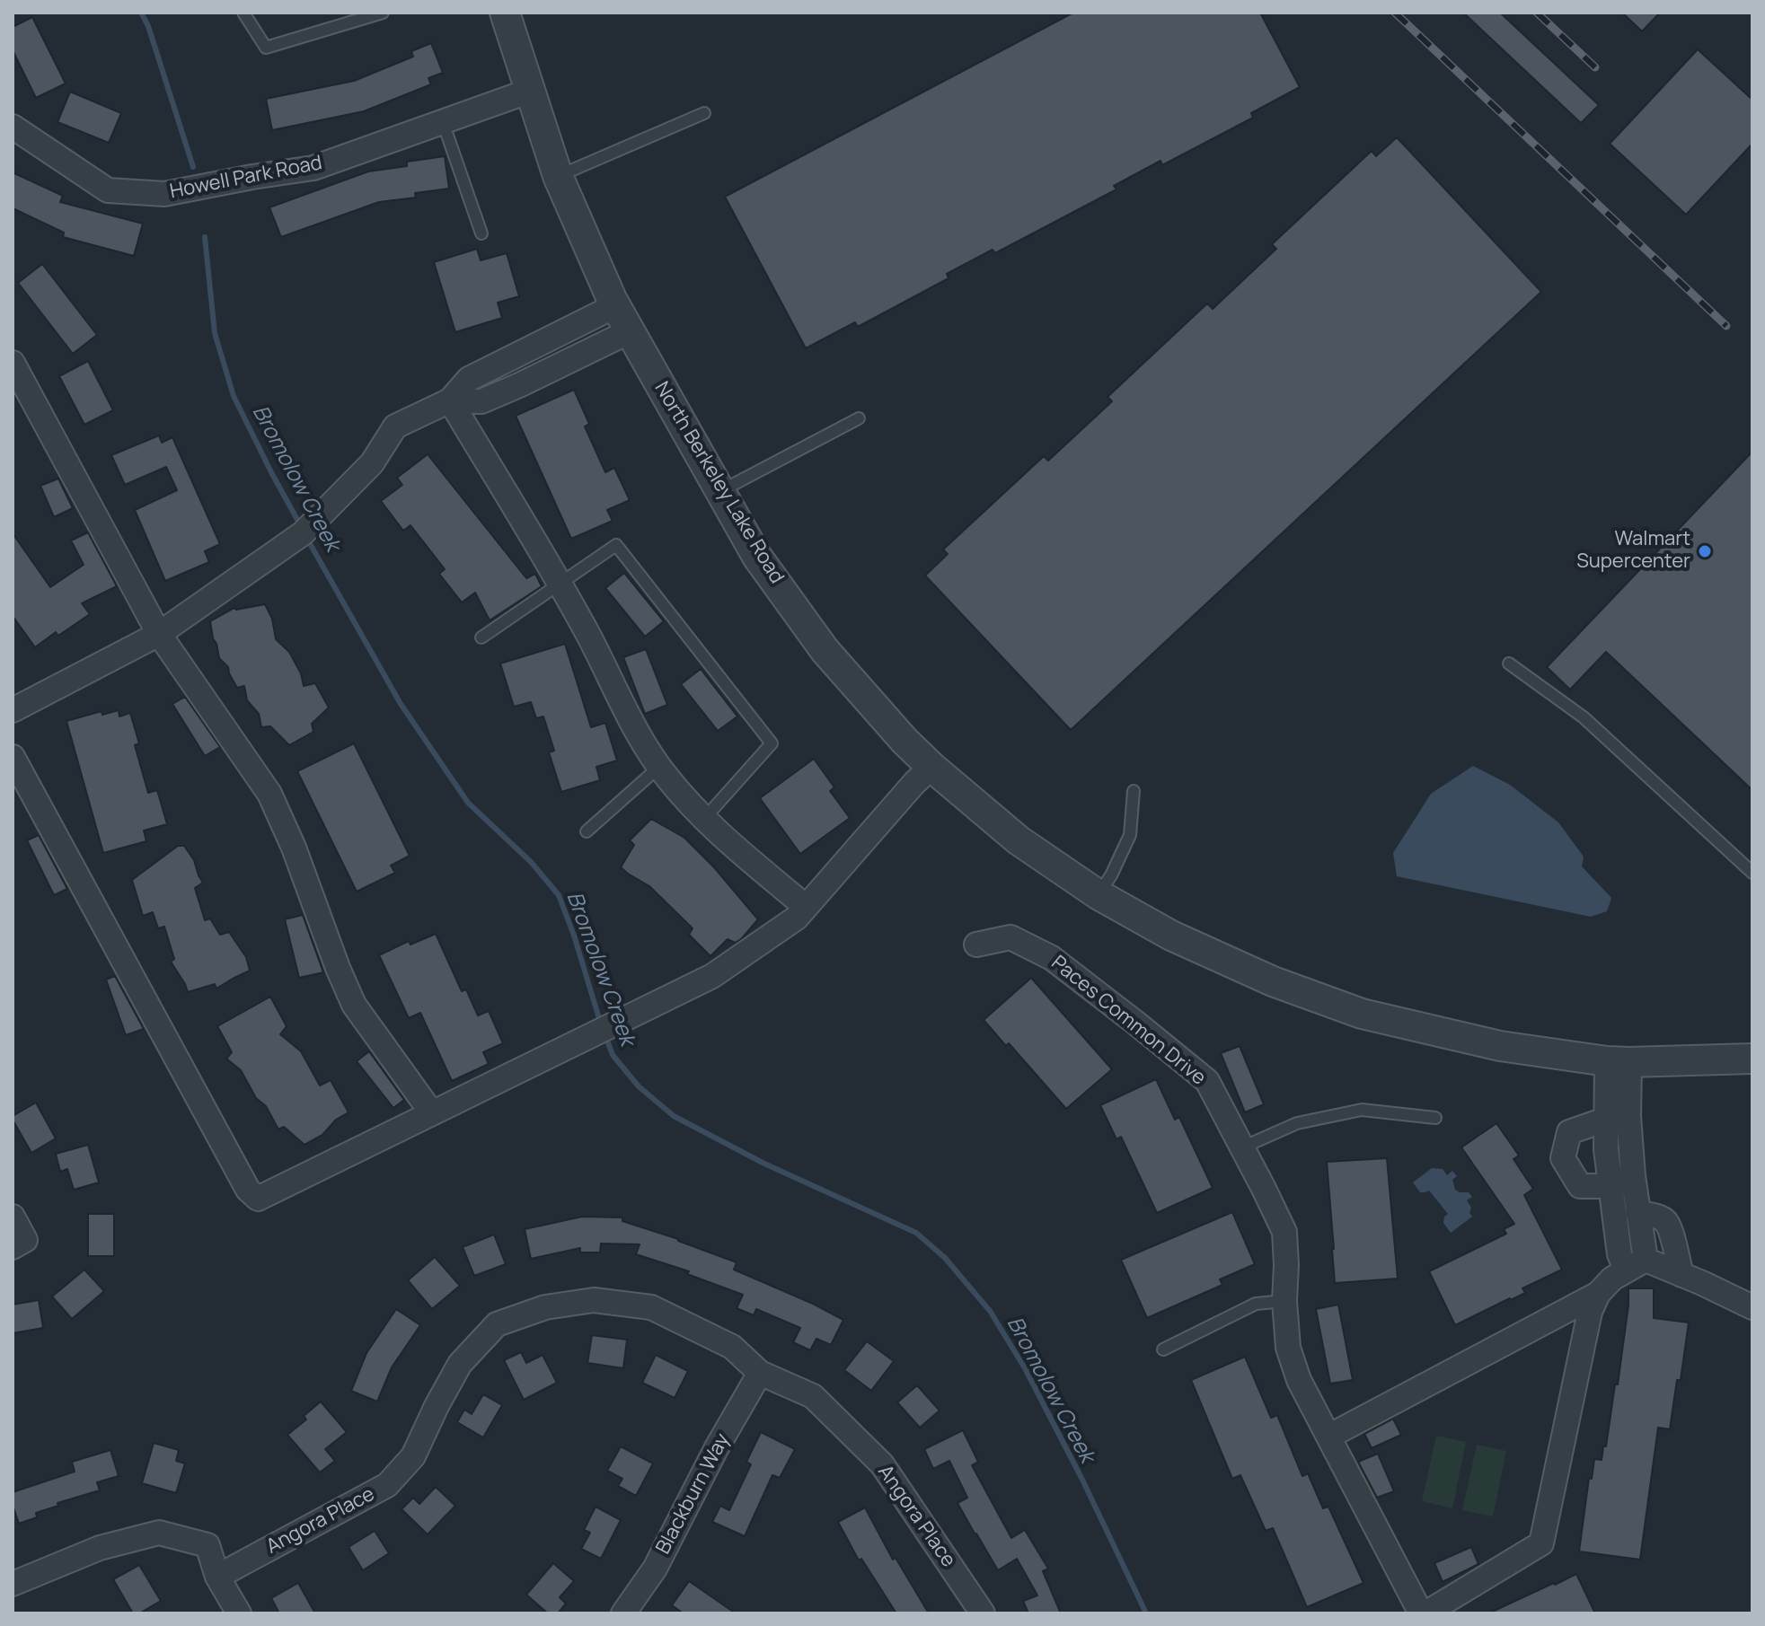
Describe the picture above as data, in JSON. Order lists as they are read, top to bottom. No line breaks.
{"streets":{"street":["Howell Park Road","North Berkeley Lake Road","Paces Common Drive","Blackburn Way","Angora Place"]},"crossings":[["Howell Park Road","North Berkeley Lake Road"],["Blackburn Way","Angora Place"]],"water":["Bromolow Creek"],"places":["Walmart Supercenter"]}
